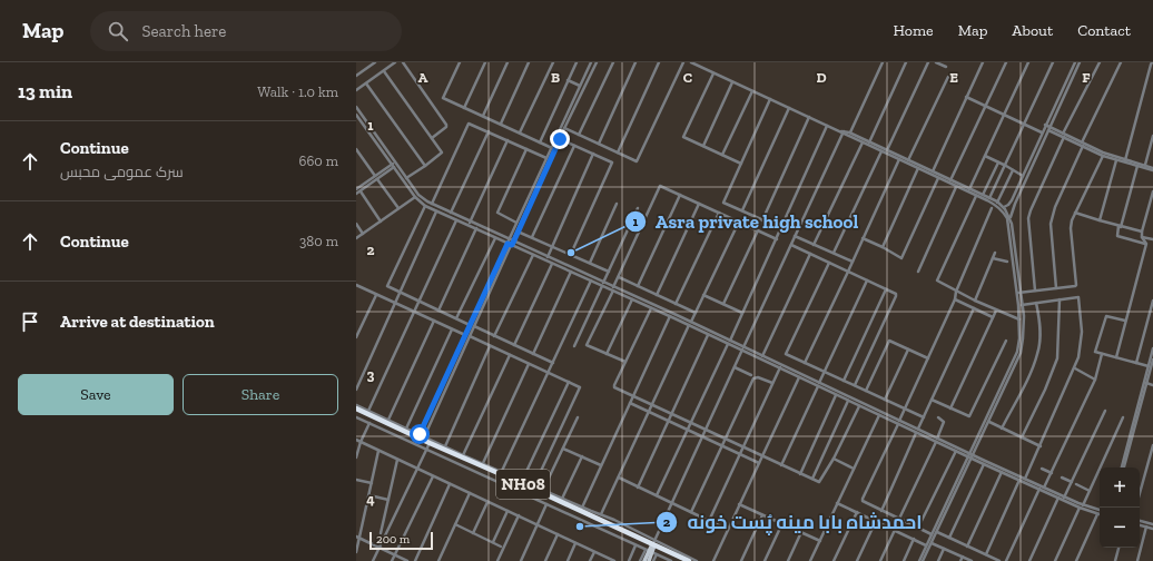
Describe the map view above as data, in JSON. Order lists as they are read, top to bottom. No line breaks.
{"streets":{"highway":["NH08"]},"places":["Asra private high school","احمدشاه بابا مینه پُست خونه"],"scale_bar":"200 m","page":{"header":"Map","search":"Search here","nav":["Home","Map","About","Contact"],"heading":["13 min","Walk · 1.0 km"],"list":[["Continue","سرک عمومی محبس","660 m"],["Continue","380 m"],"Arrive at destination"],"buttons":["Save","Share"],"map_buttons":["+","−"],"scale":"200 m"},"grid":{"columns":["A","B","C","D","E","F"],"rows":["1","2","3","4"]}}
